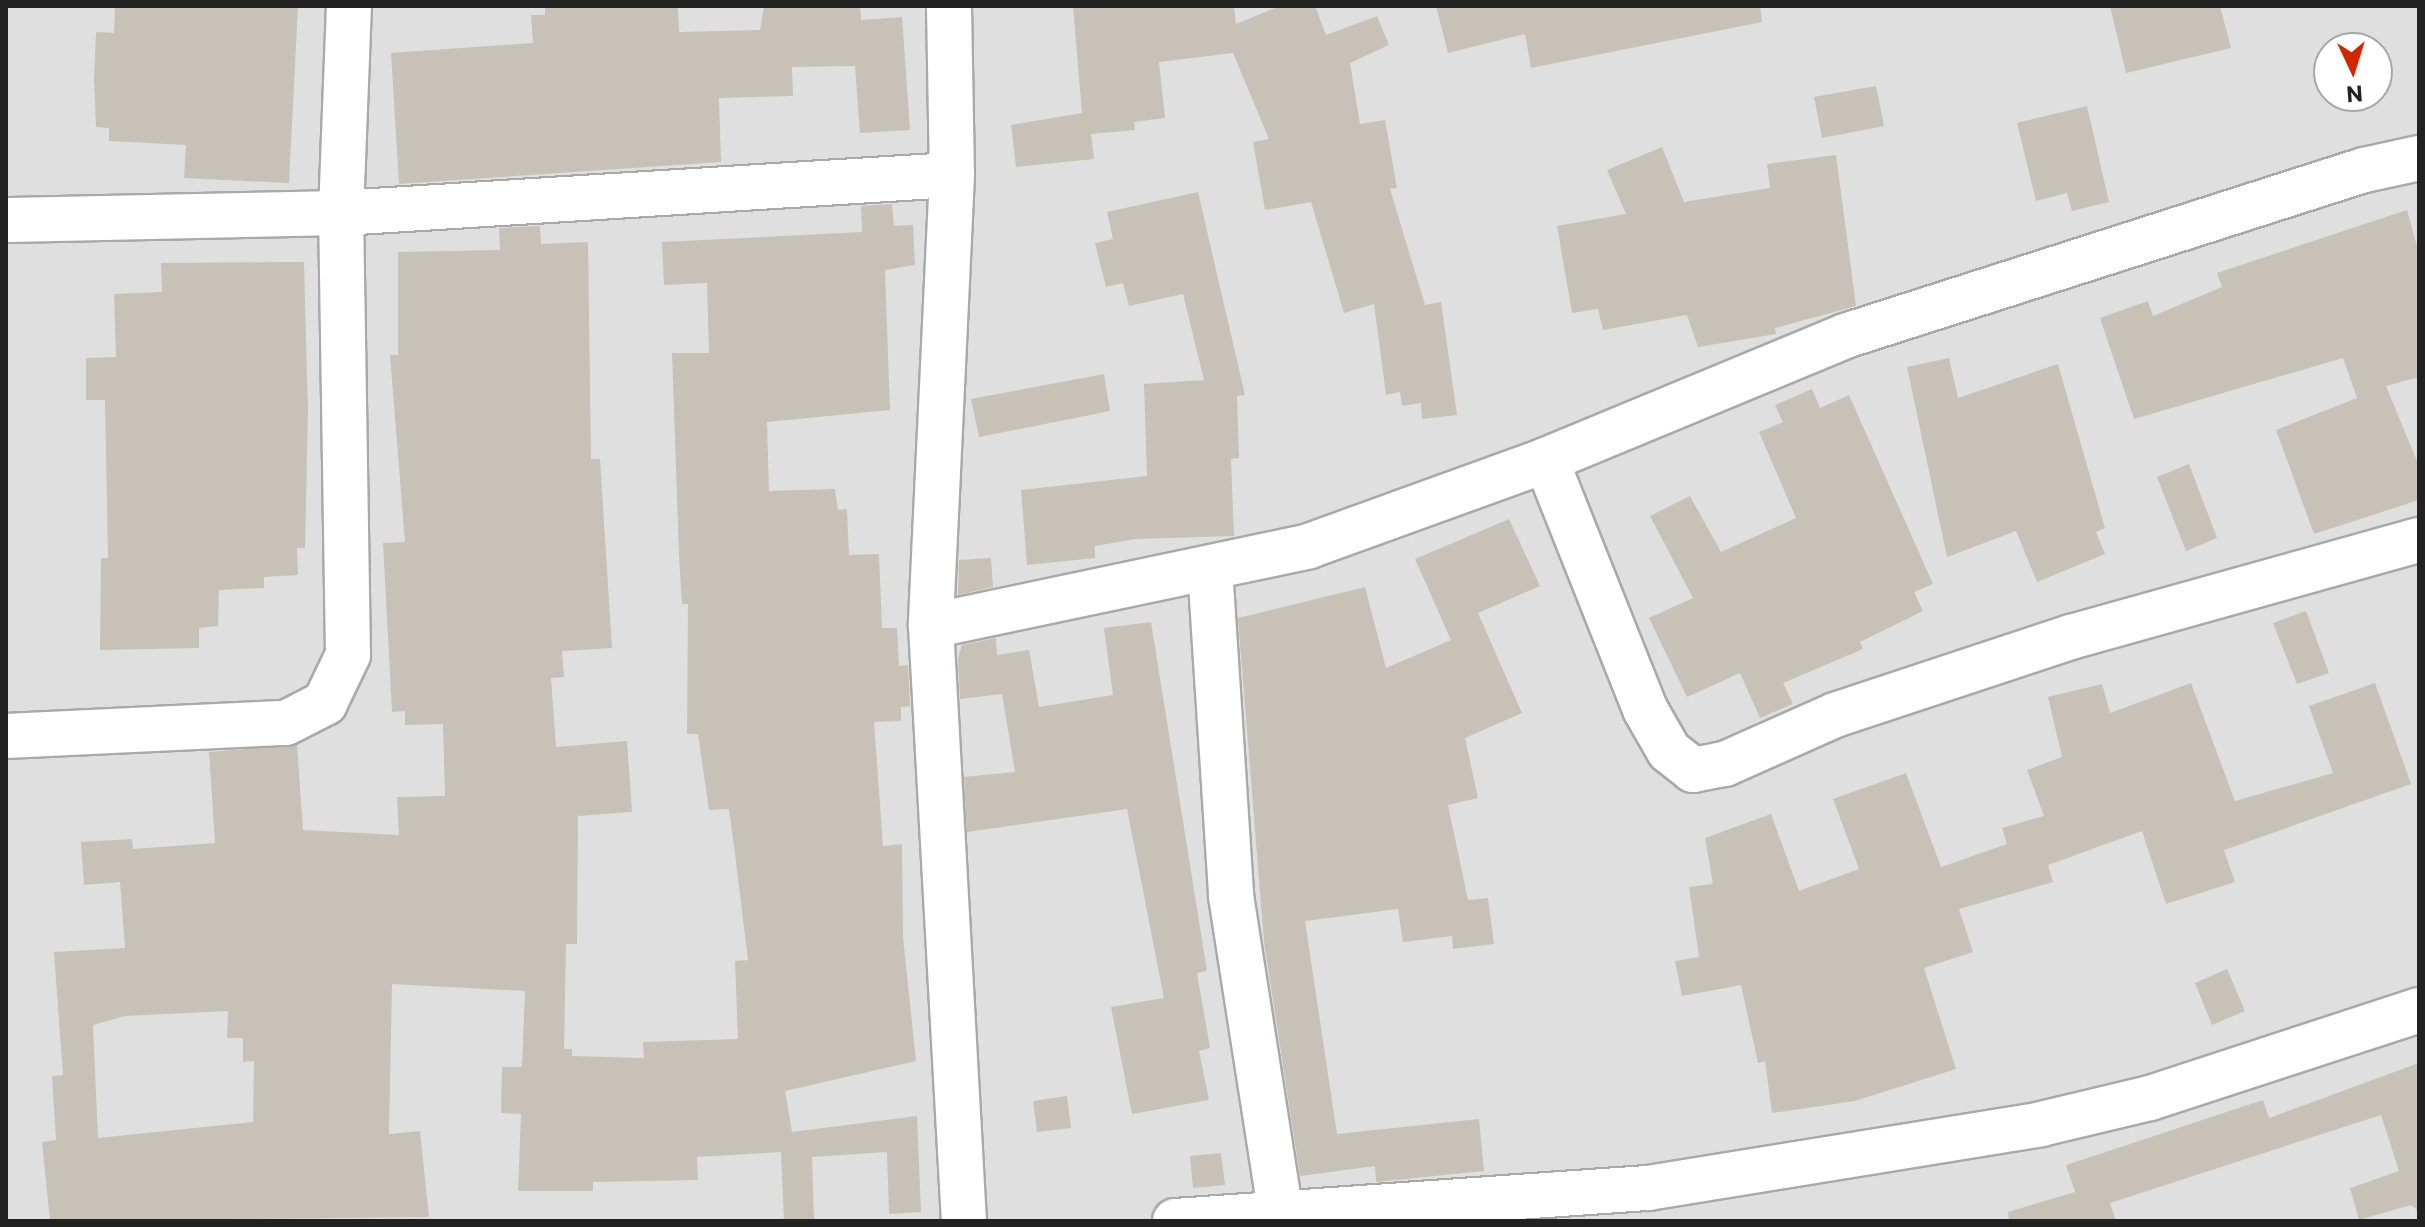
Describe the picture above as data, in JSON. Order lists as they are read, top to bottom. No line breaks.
{"north":"bottom"}
